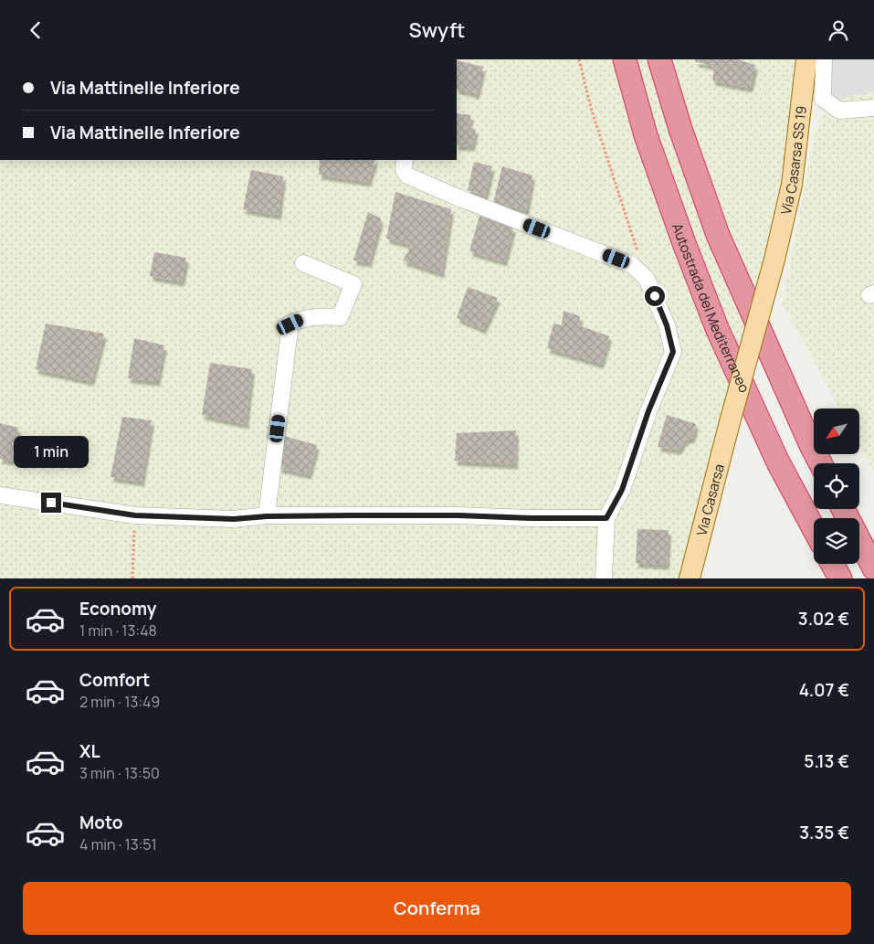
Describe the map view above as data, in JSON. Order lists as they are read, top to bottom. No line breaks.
{"streets":{"highway":["Autostrada del Mediterraneo"],"main road":["Via Casarsa SS 19","Via Casarsa"]},"crossings":[["Via Casarsa SS 19","Via Casarsa"]],"north":"bottom left","page":{"header":"Swyft","banner":["Via Mattinelle Inferiore","Via Mattinelle Inferiore"],"bubble":"1 min","list":[{"name":"Economy","note":"1 min · 13:48","value":"3.02 €"},{"name":"Comfort","note":"2 min · 13:49","value":"4.07 €"},{"name":"XL","note":"3 min · 13:50","value":"5.13 €"},{"name":"Moto","note":"4 min · 13:51","value":"3.35 €"}],"buttons":"Conferma"}}
